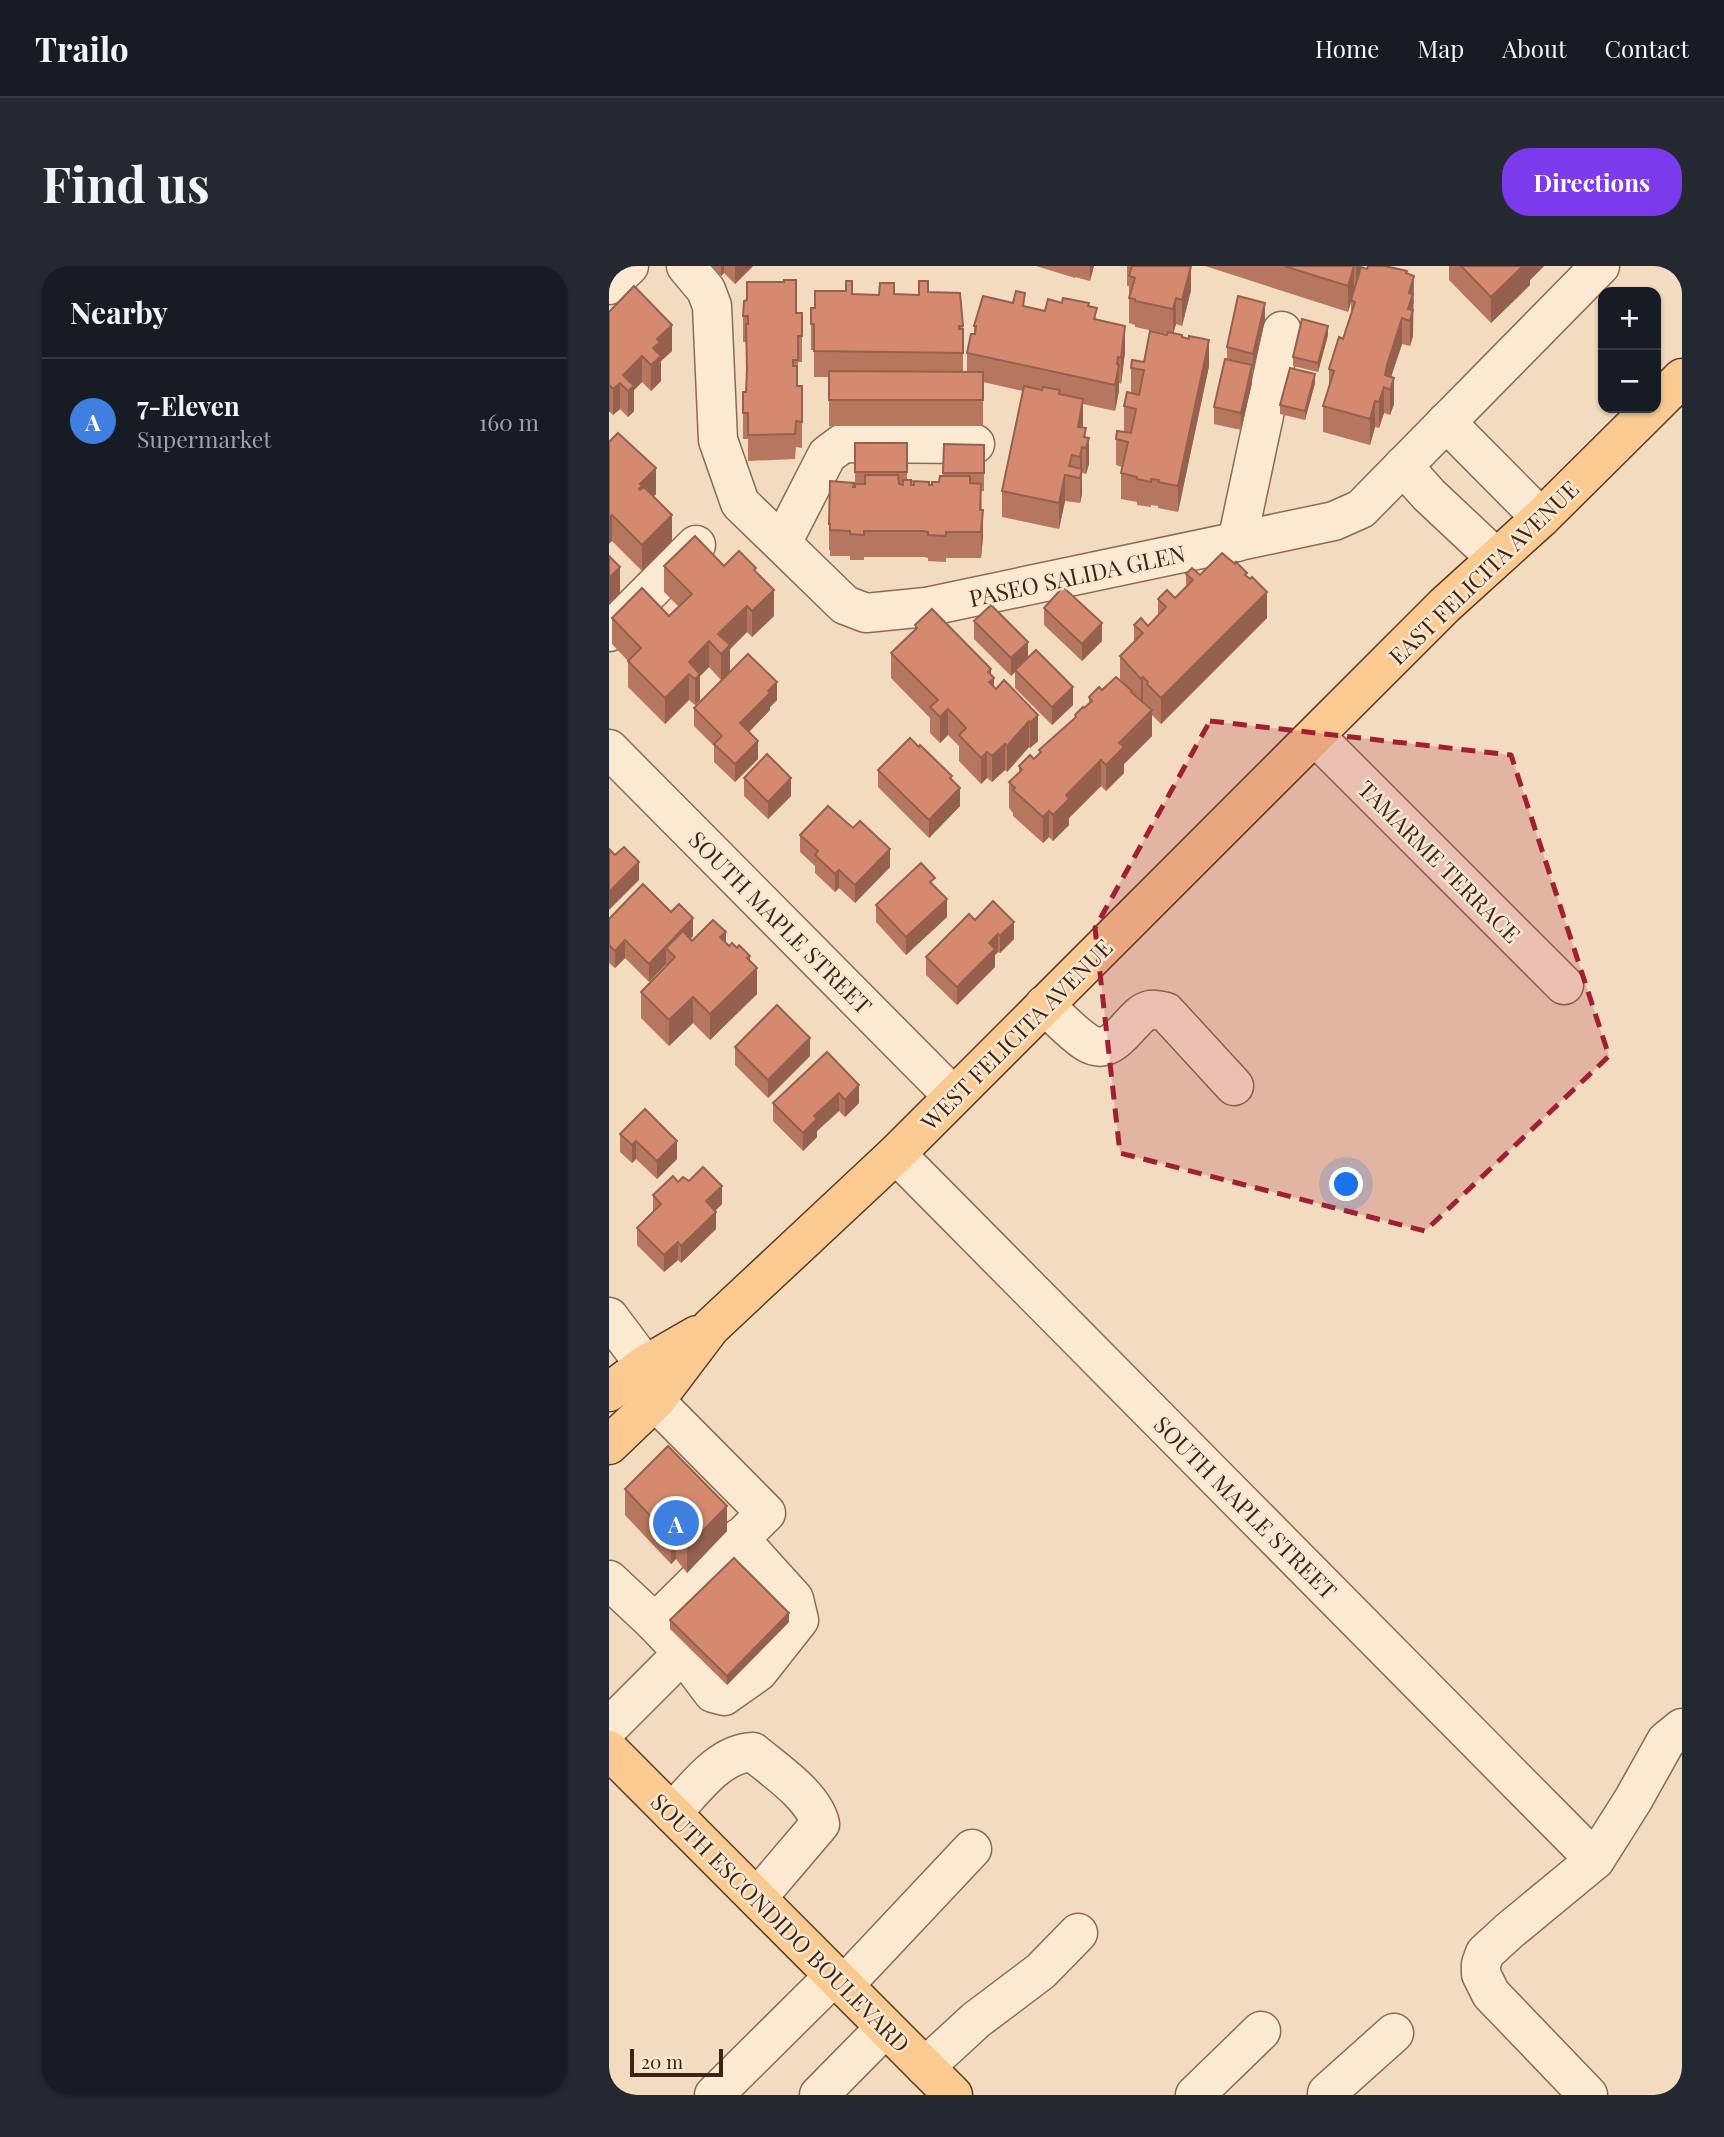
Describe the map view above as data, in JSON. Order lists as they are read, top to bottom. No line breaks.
{"streets":{"main road":["EAST FELICITA AVENUE","WEST FELICITA AVENUE","SOUTH ESCONDIDO BOULEVARD"],"street":["PASEO SALIDA GLEN","TAMARME TERRACE","SOUTH MAPLE STREET"]},"crossings":[["EAST FELICITA AVENUE","TAMARME TERRACE"],["EAST FELICITA AVENUE","WEST FELICITA AVENUE"],["TAMARME TERRACE","WEST FELICITA AVENUE"],["SOUTH MAPLE STREET","WEST FELICITA AVENUE"]],"scale_bar":"20 m","page":{"header":"Trailo","nav":["Home","Map","About","Contact"],"buttons":"Directions","title":"Find us","heading":"Nearby","map_buttons":["+","−"],"list":[{"mark":"A","name":"7-Eleven","note":"Supermarket","value":"160 m"}],"pins":"A","scale":"20 m"}}
